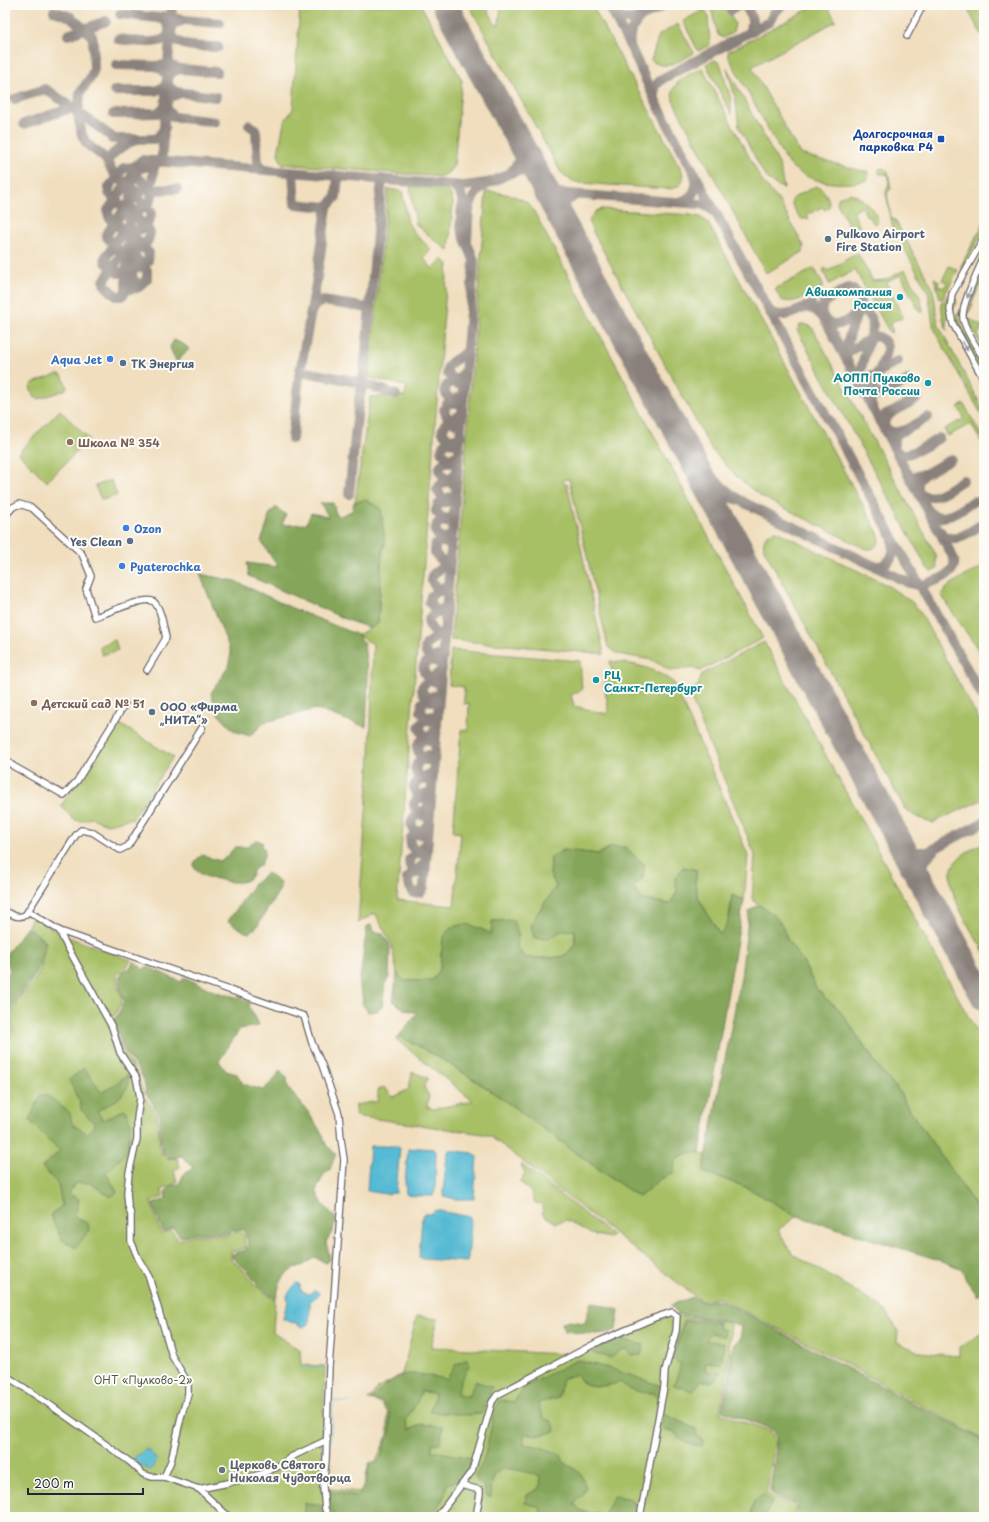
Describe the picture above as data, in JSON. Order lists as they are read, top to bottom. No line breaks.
{"parks":["ОНТ «Пулково-2»"],"places":{"transit":["Долгосрочная парковка P4"],"other":["Pulkovo Airport Fire Station","Авиакомпания Россия","Aqua Jet","ТК Энергия","АОПП Пулково Почта России","Школа № 354","Ozon","Yes Clean","Pyaterochka","РЦ Санкт-Петербург","Детский сад № 51","ООО «Фирма „НИТА“»","Церковь Святого Николая Чудотворца"]},"scale_bar":"200 m"}
